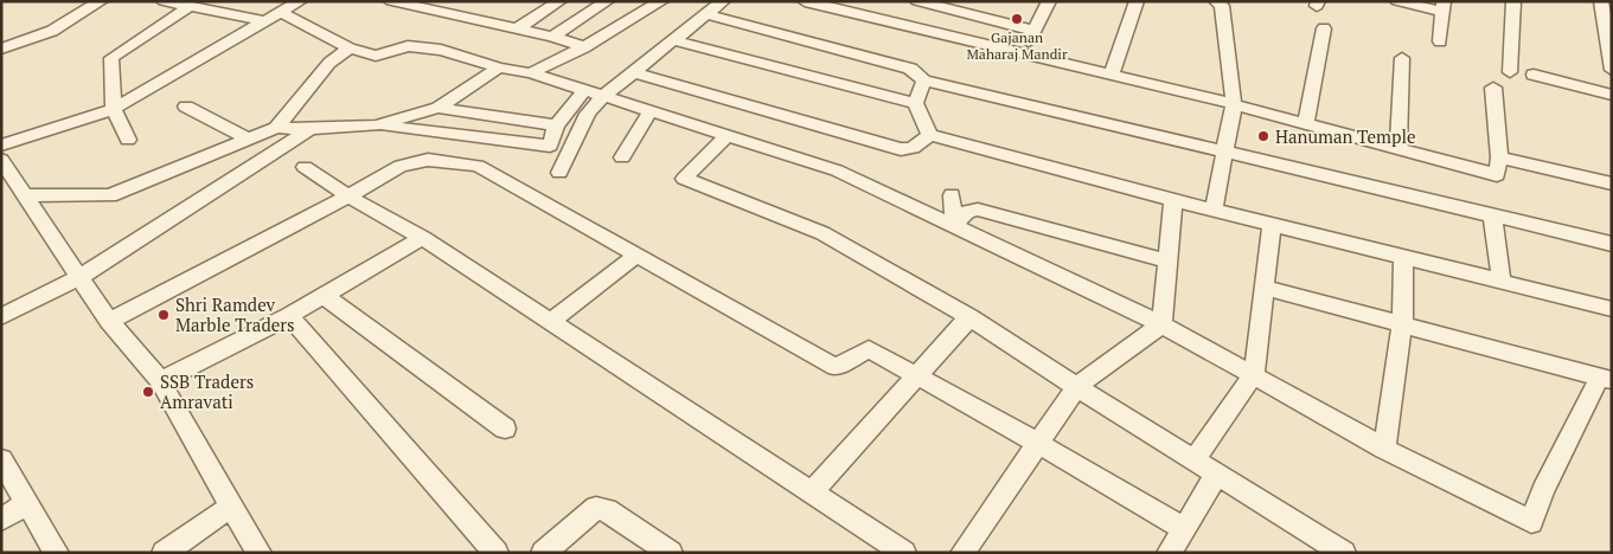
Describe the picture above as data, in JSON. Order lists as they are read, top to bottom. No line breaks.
{"places":["Gajanan Maharaj Mandir","Hanuman Temple","Shri Ramdev Marble Traders","SSB Traders Amravati"]}
